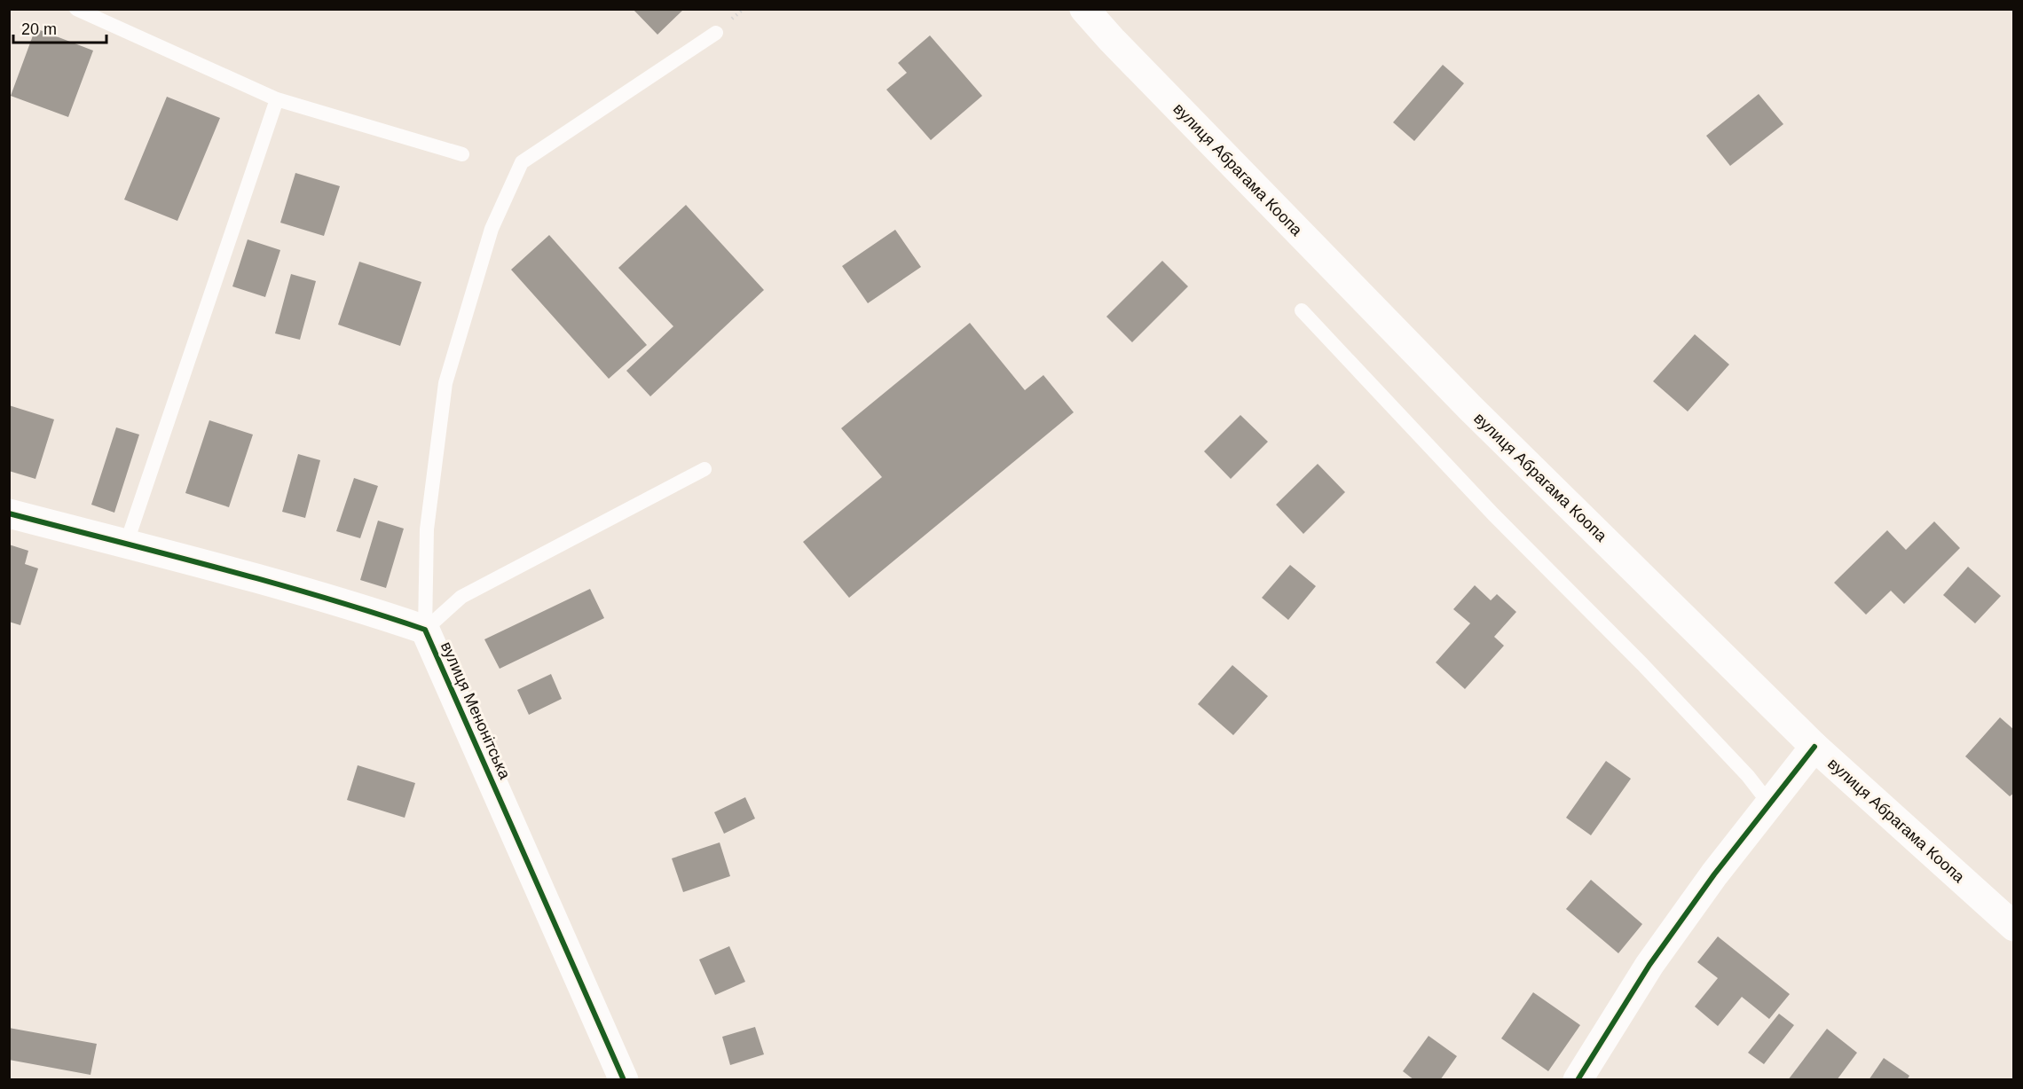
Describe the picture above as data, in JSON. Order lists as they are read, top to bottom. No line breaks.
{"streets":{"street":["вулиця Абрагама Коопа","вулиця Менонітська"]},"scale_bar":"20 m"}
